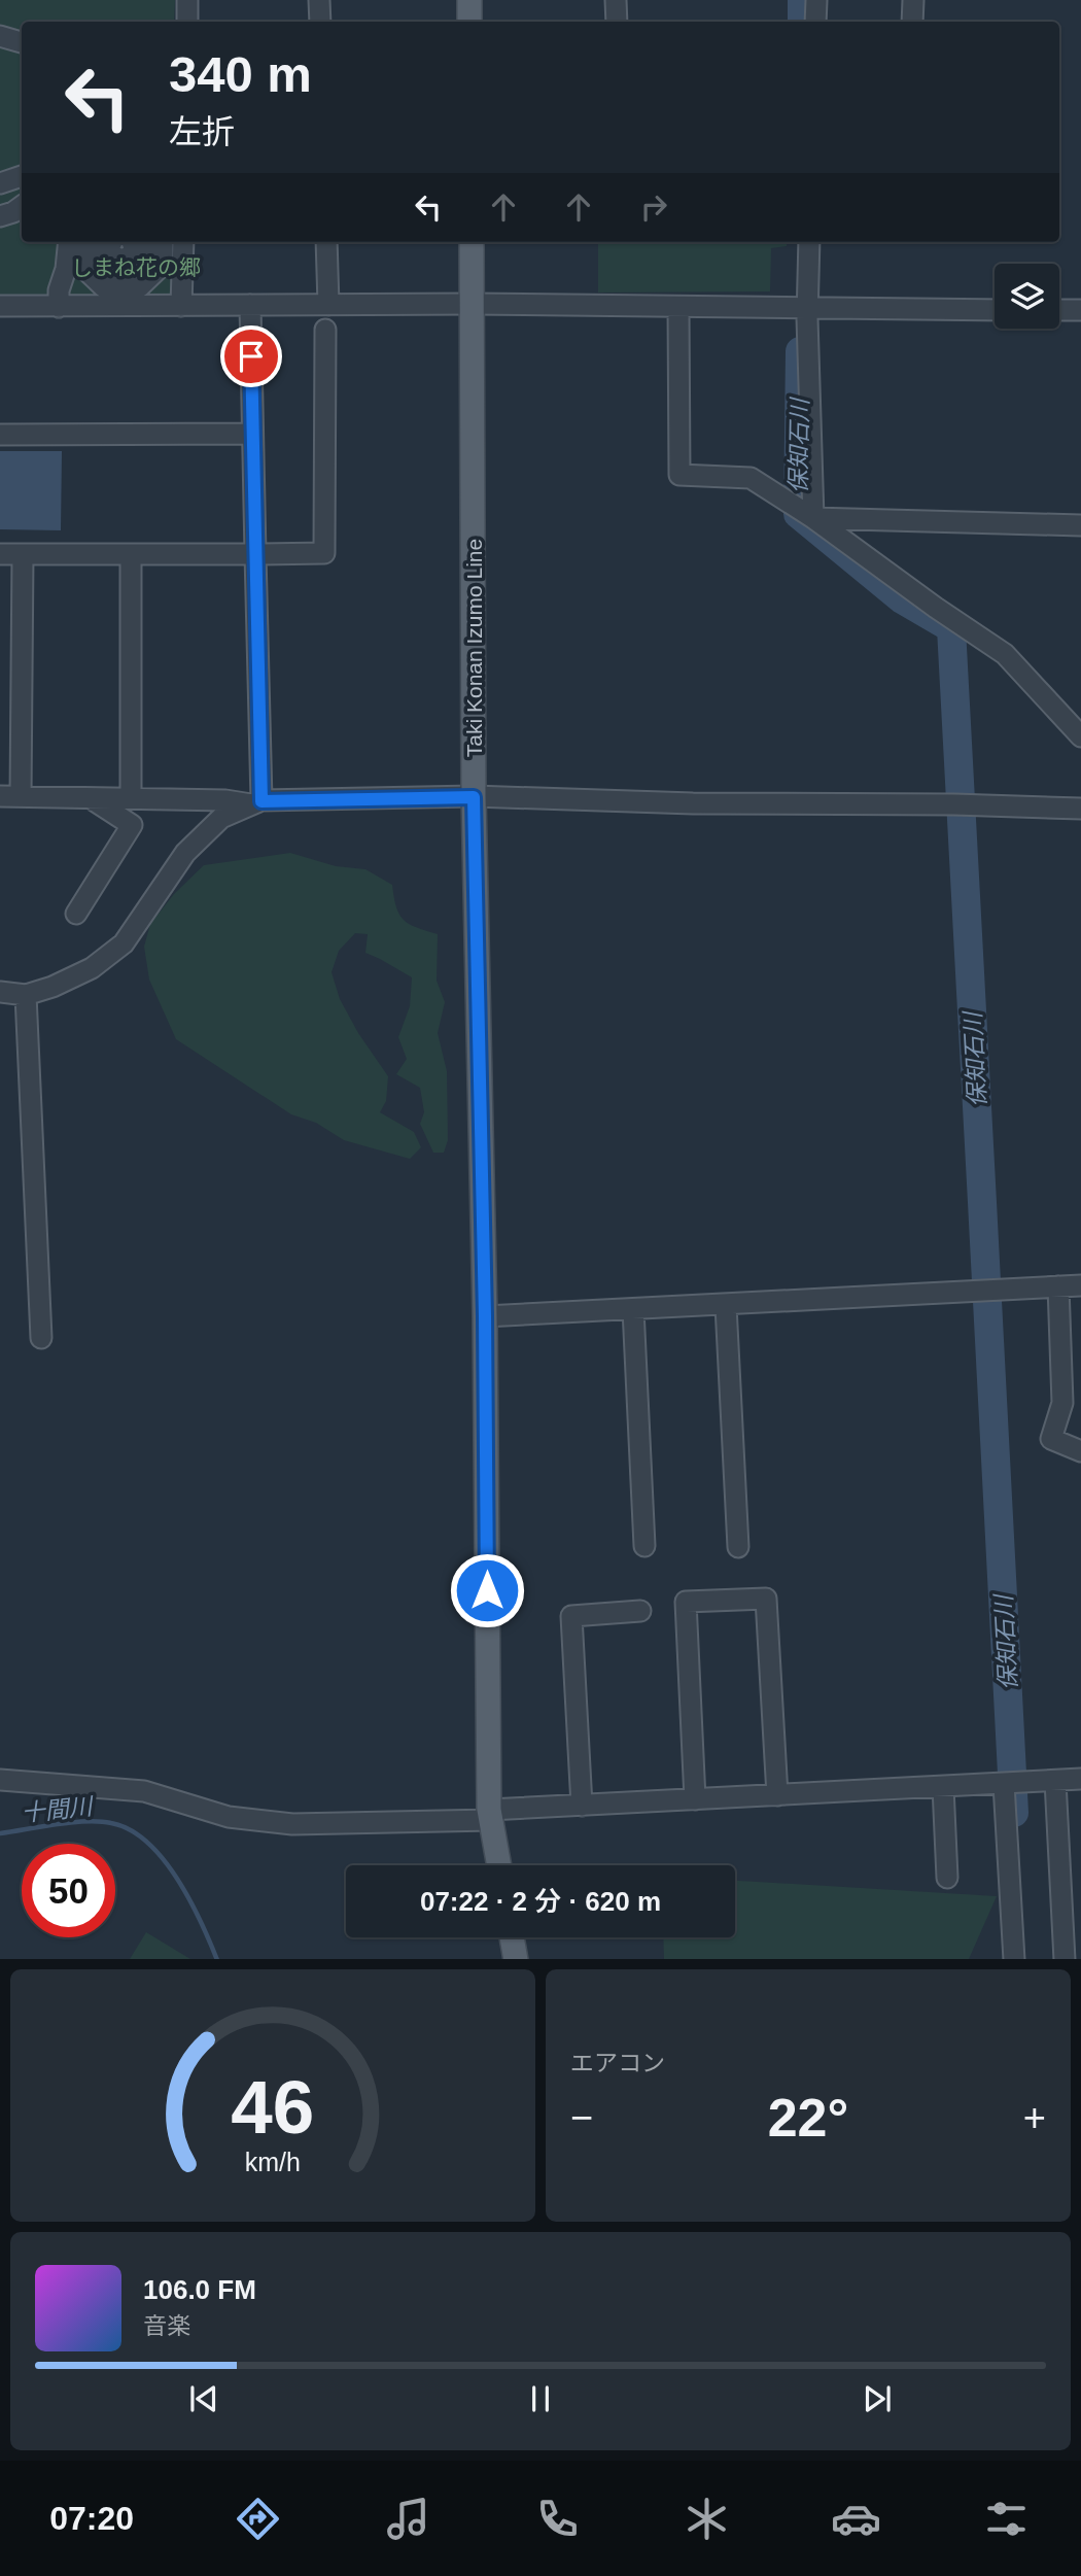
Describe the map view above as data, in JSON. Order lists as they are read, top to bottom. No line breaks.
{"streets":{"main road":["Taki Konan Izumo Line"]},"water":["保知石川","十間川"],"parks":["しまね花の郷"],"page":{"turn":["340 m","左折"],"limit":"50","trip":"07:22 · 2 分 · 620 m","tile":"エアコン","heat":["−","22°","+"],"song":["106.0 FM","音楽"],"tabs":"07:20","gauge":["46","km/h"]}}
